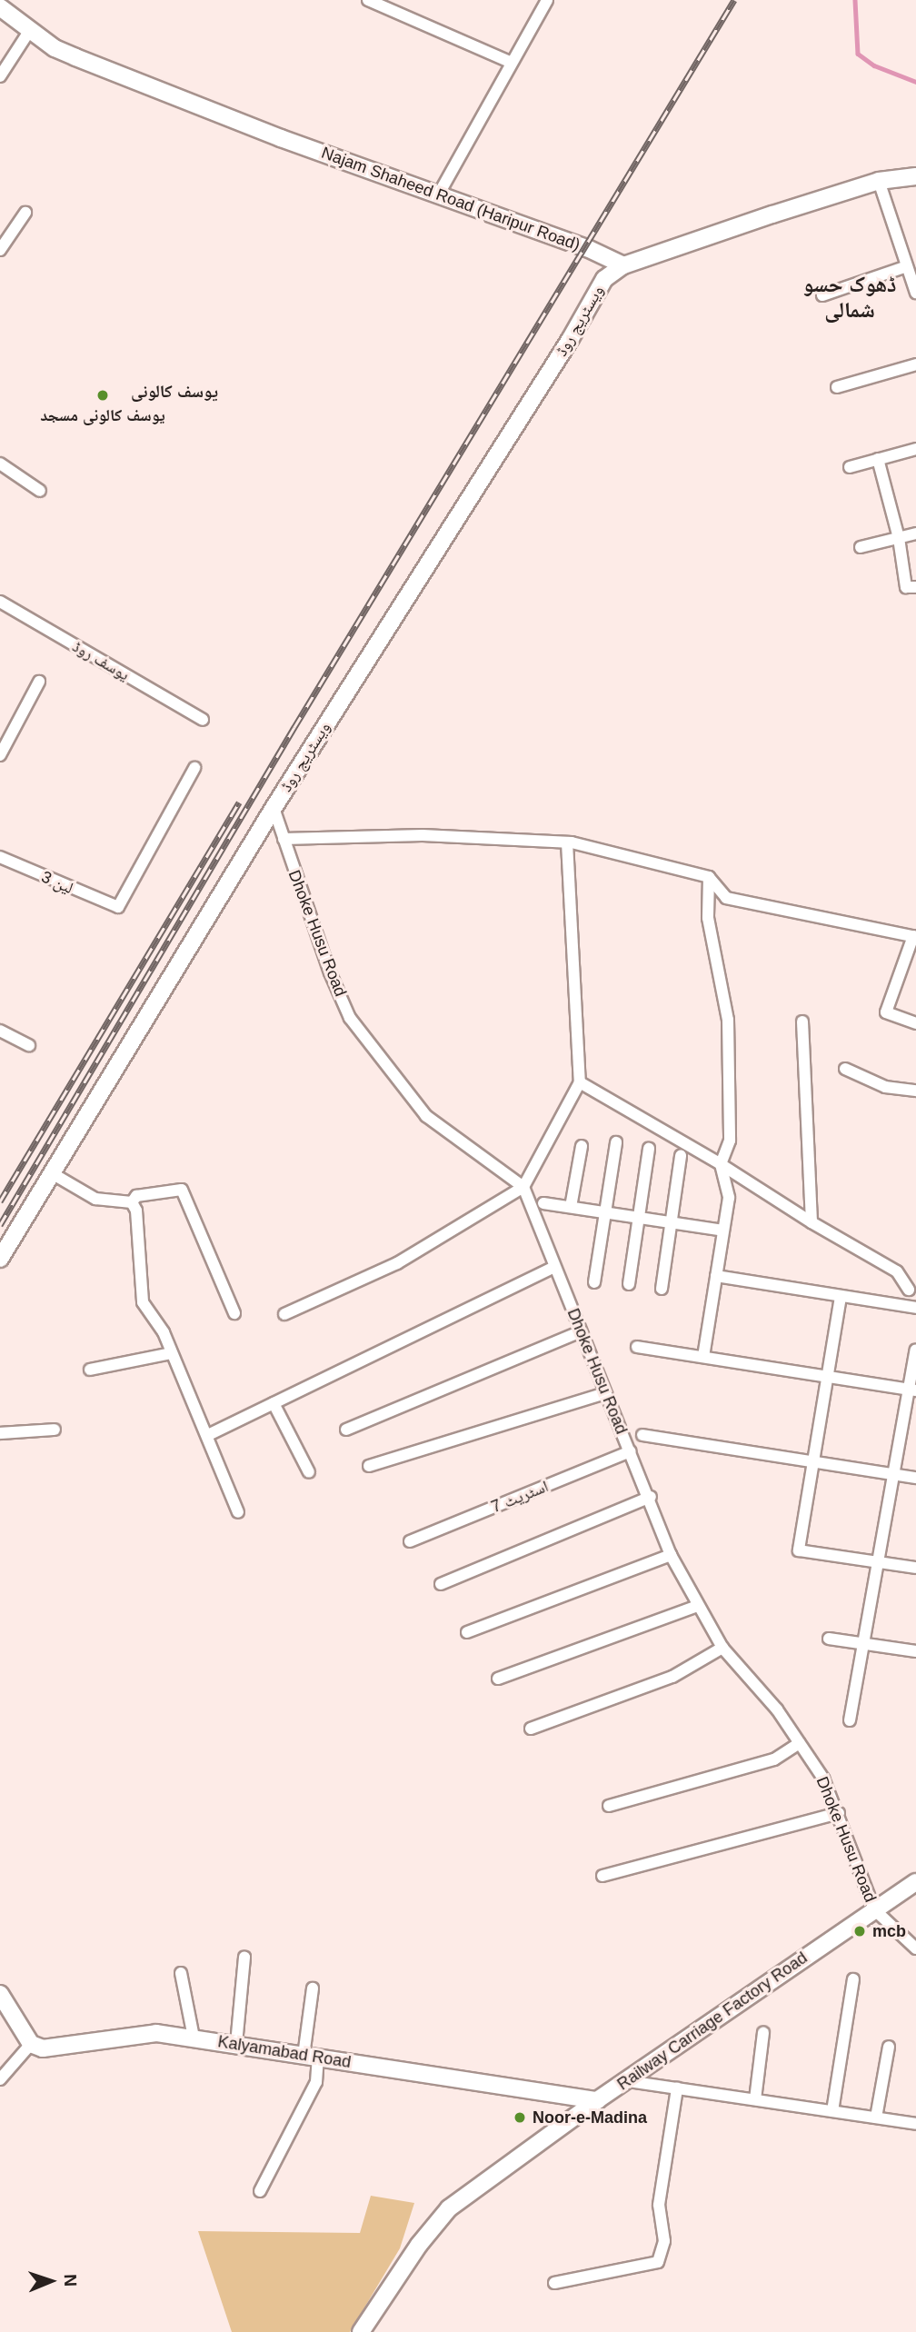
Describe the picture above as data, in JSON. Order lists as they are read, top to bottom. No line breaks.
{"streets":{"main road":["Najam Shaheed Road (Haripur Road)","ویسٹریج روڈ","Railway Carriage Factory Road","Kalyamabad Road"],"street":["یوسف روڈ","لین 3","Dhoke Husu Road","اسٹریٹ 7"]},"crossings":[["Najam Shaheed Road (Haripur Road)","ویسٹریج روڈ"],["ویسٹریج روڈ","Dhoke Husu Road"],["Dhoke Husu Road","اسٹریٹ 7"],["Dhoke Husu Road","Railway Carriage Factory Road"],["Railway Carriage Factory Road","Kalyamabad Road"]],"districts":["ڈھوک حسو شمالی","یوسف کالونی"],"places":["یوسف کالونی مسجد","mcb","Noor-e-Madina"],"north":"right"}
